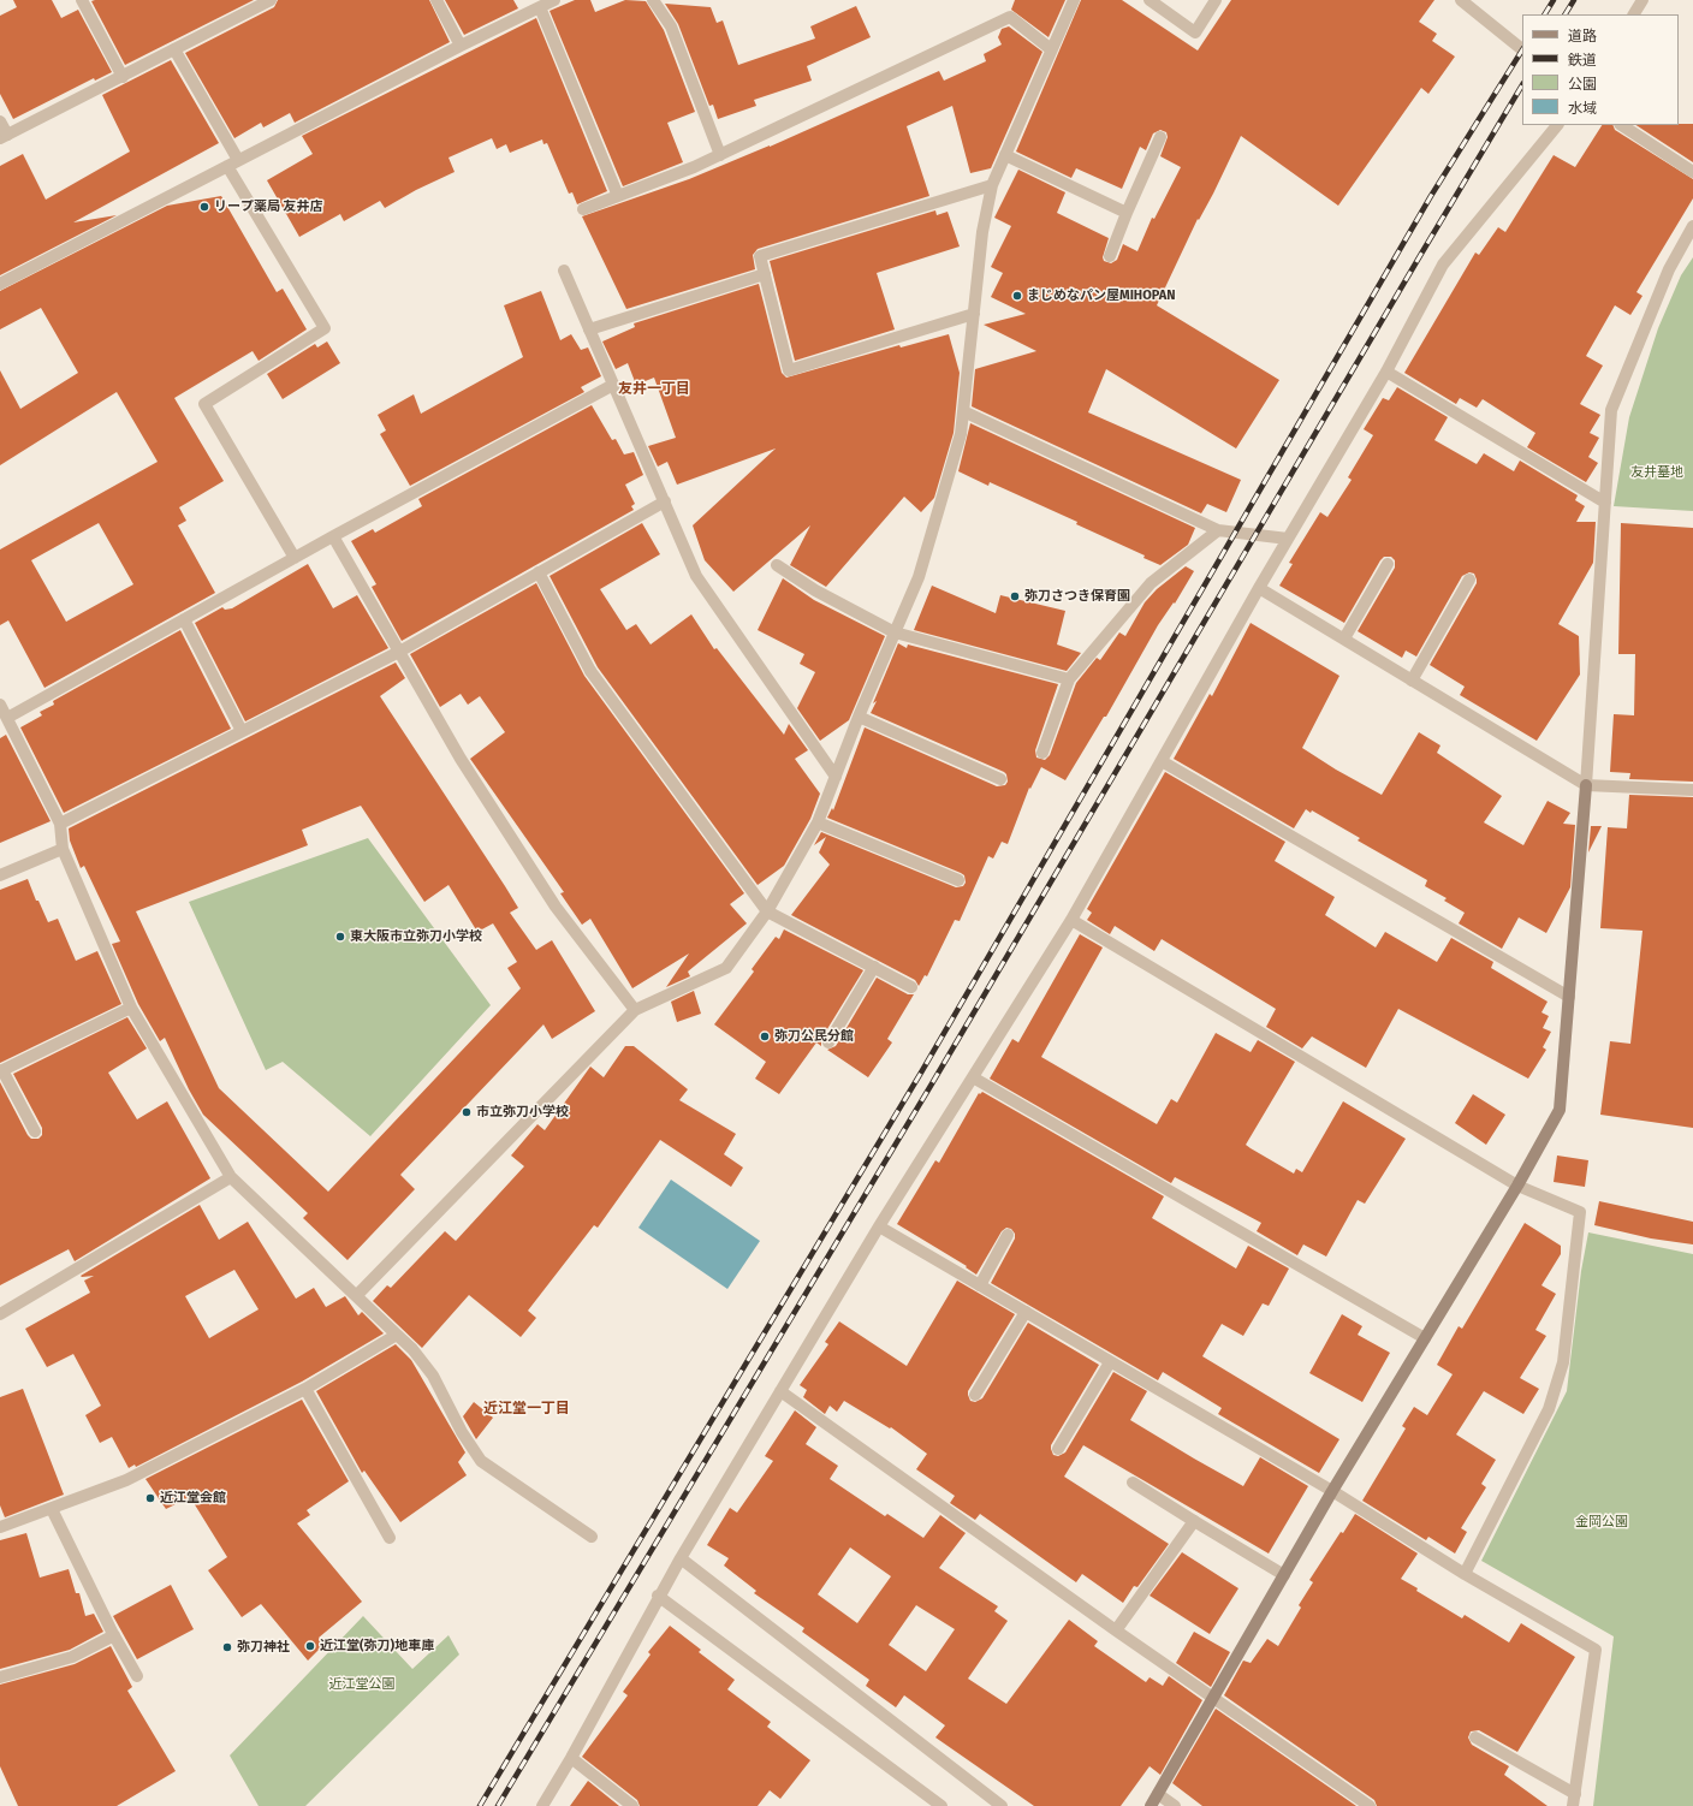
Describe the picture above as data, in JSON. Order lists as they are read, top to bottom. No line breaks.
{"districts":["友井一丁目","近江堂一丁目"],"parks":["友井墓地","金岡公園","近江堂公園"],"places":["リープ薬局 友井店","まじめなパン屋MIHOPAN","弥刀さつき保育園","東大阪市立弥刀小学校","弥刀公民分館","市立弥刀小学校","近江堂会館","近江堂(弥刀)地車庫","弥刀神社"],"legend":["道路","鉄道","公園","水域"]}
